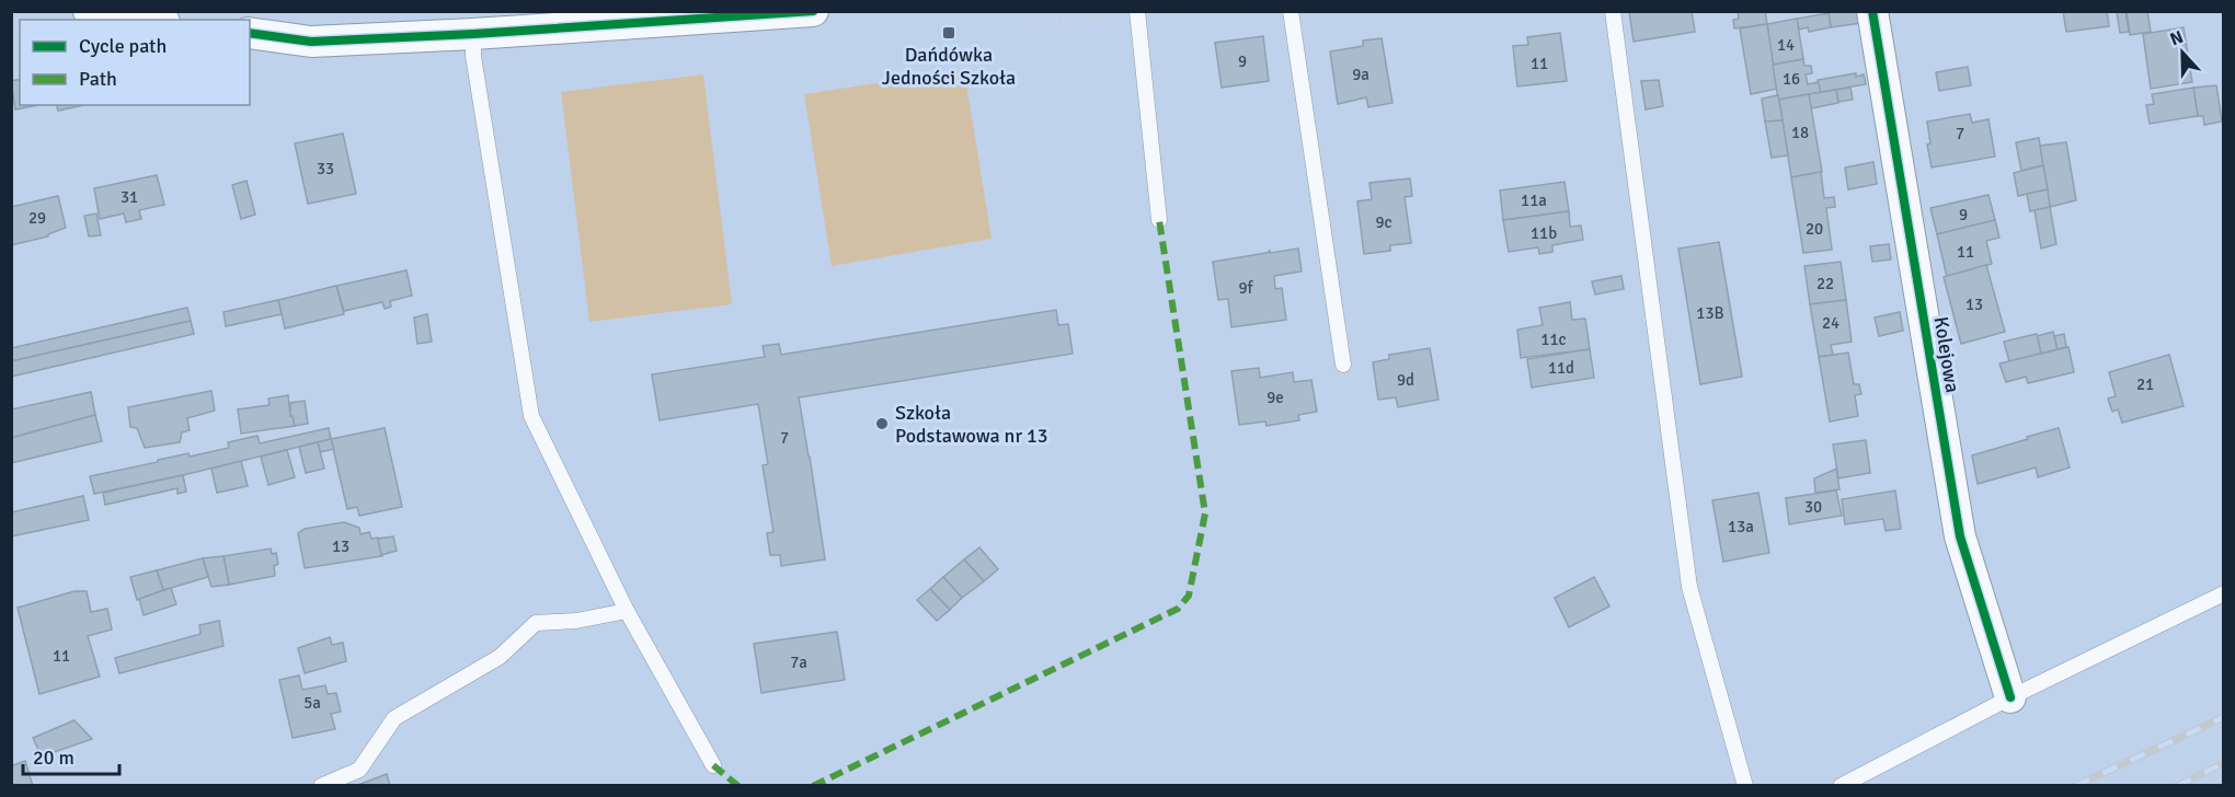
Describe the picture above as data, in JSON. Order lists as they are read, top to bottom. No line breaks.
{"streets":{"street":["Kolejowa"]},"places":{"transit":["Dańdówka Jedności Szkoła"],"other":["Szkoła Podstawowa nr 13"]},"house_numbers":["14","9","11","9a","16","18","7","33","31","11a","9","29","9c","20","11b","11","22","9f","13","13B","24","11c","11d","9d","21","9e","7","30","13a","13","11","7a","5a"],"legend":["Cycle path","Path"],"scale_bar":"20 m","north":"top"}
